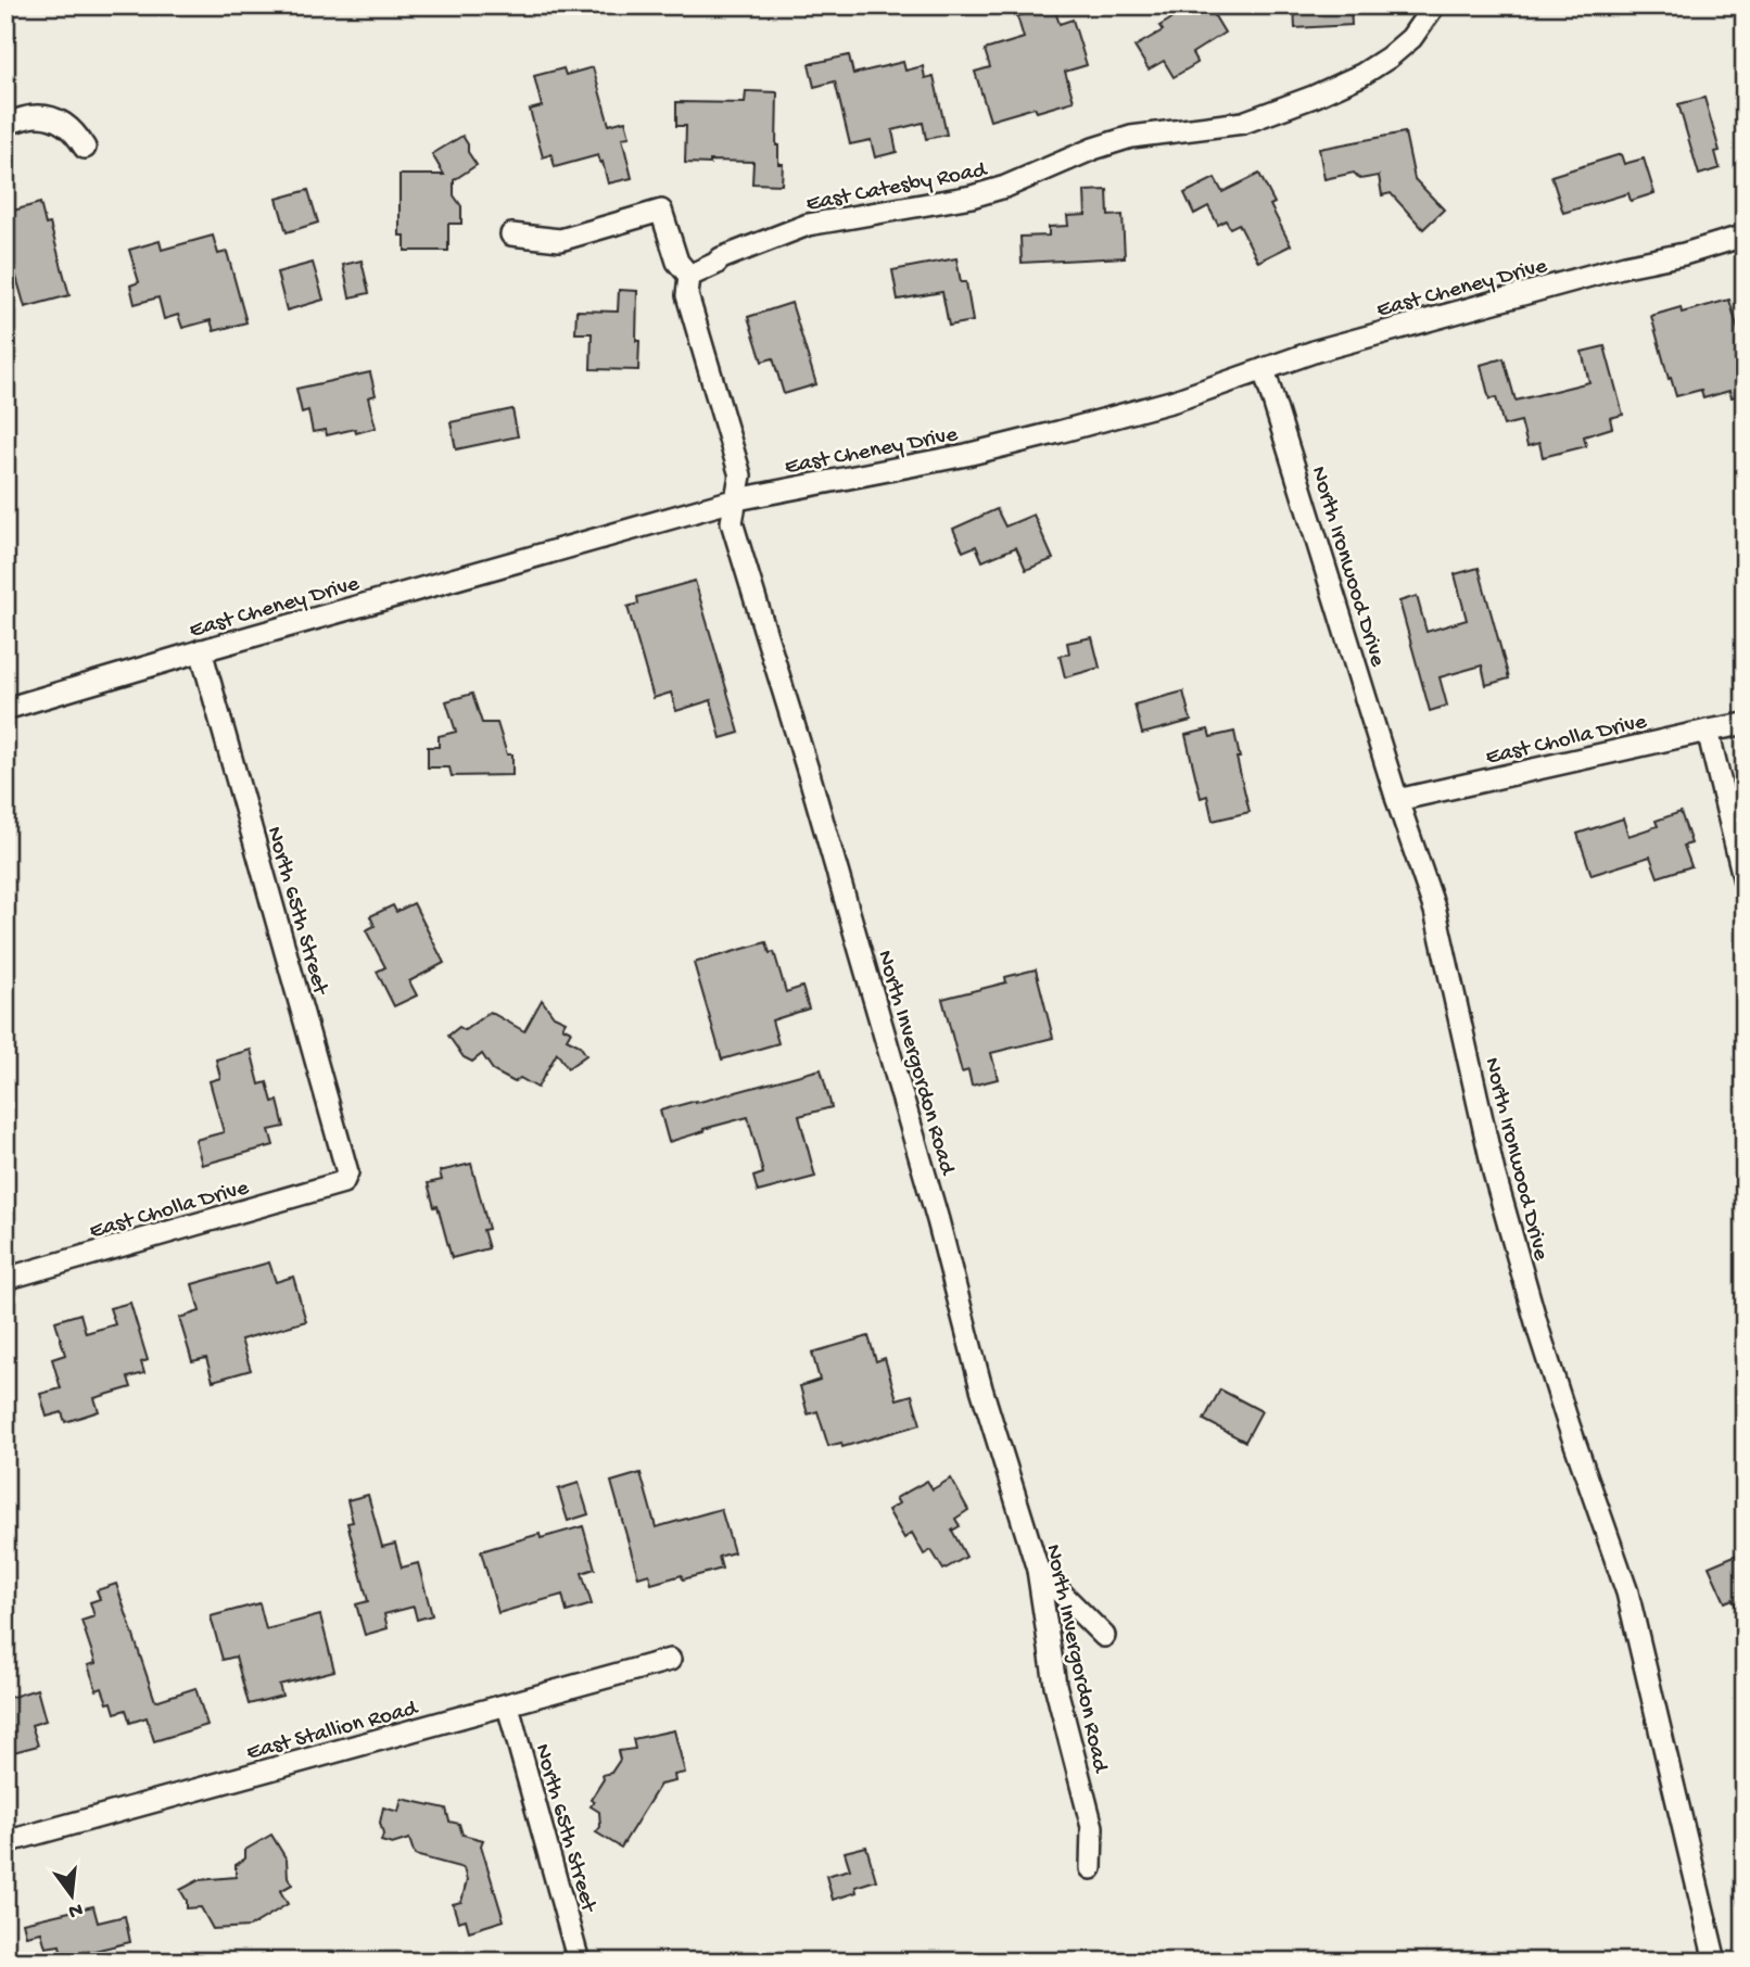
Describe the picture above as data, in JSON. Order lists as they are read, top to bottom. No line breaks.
{"streets":{"street":["East Catesby Road","East Cheney Drive","North Ironwood Drive","East Cholla Drive","North 65th Street","North Invergordon Road","East Stallion Road"]},"crossings":[["East Catesby Road","North Invergordon Road"],["East Cheney Drive","North Ironwood Drive"],["East Cheney Drive","North 65th Street"],["East Cheney Drive","North Invergordon Road"],["North Ironwood Drive","East Cholla Drive"],["East Cholla Drive","North 65th Street"],["North 65th Street","East Stallion Road"]],"north":"bottom"}
